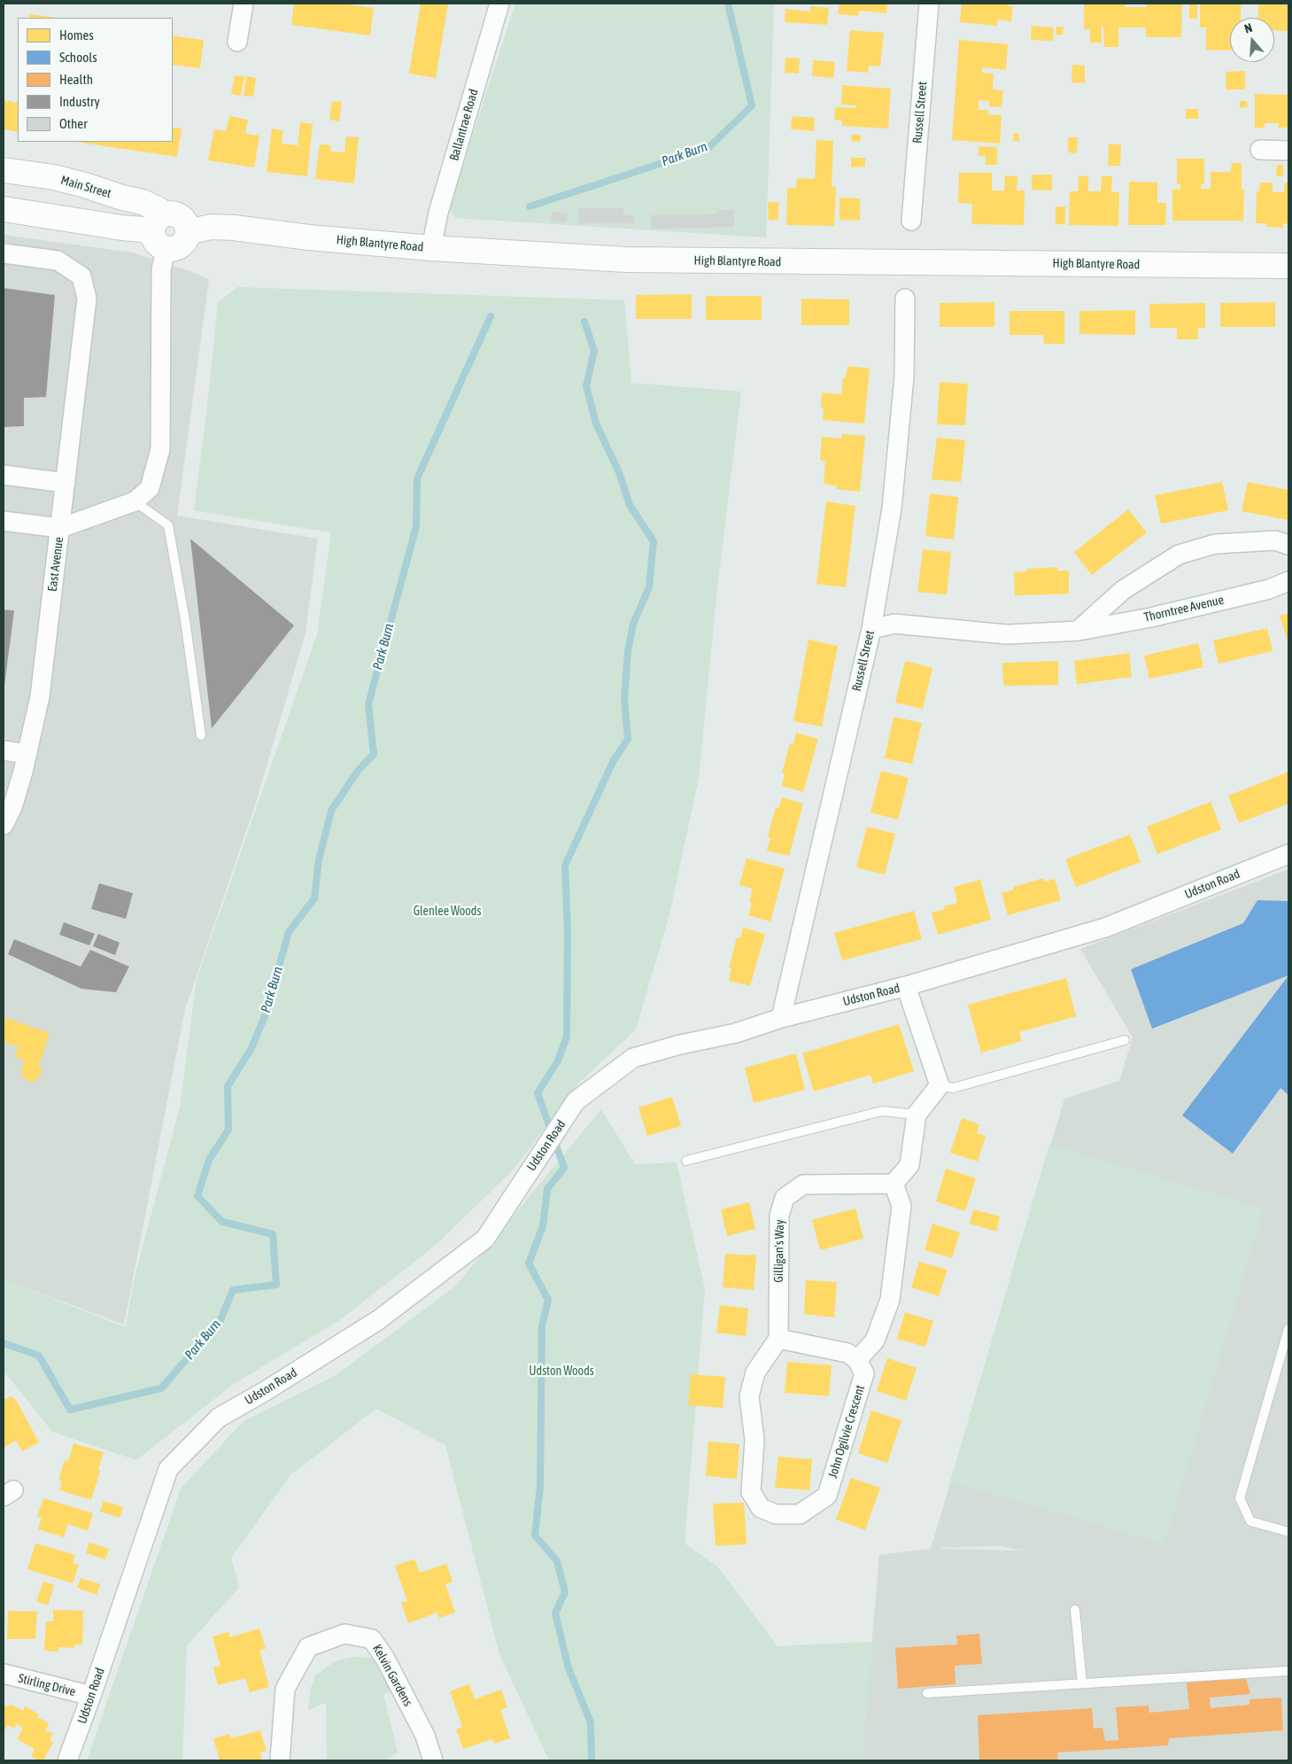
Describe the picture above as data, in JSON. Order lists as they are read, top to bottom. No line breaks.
{"streets":{"main road":["Main Street","High Blantyre Road"],"street":["Russell Street","Ballantrae Road","East Avenue","Thorntree Avenue","Udston Road","Gilligan's Way","John Ogilvie Crescent","Kelvin Gardens","Stirling Drive"]},"crossings":[["Russell Street","Thorntree Avenue"],["Russell Street","Udston Road"],["Ballantrae Road","High Blantyre Road"],["Main Street","High Blantyre Road"],["Udston Road","Stirling Drive"],["Gilligan's Way","John Ogilvie Crescent"]],"water":["Park Burn"],"parks":["Glenlee Woods","Udston Woods"],"legend":["Homes","Schools","Health","Industry","Other"],"north":"top"}
